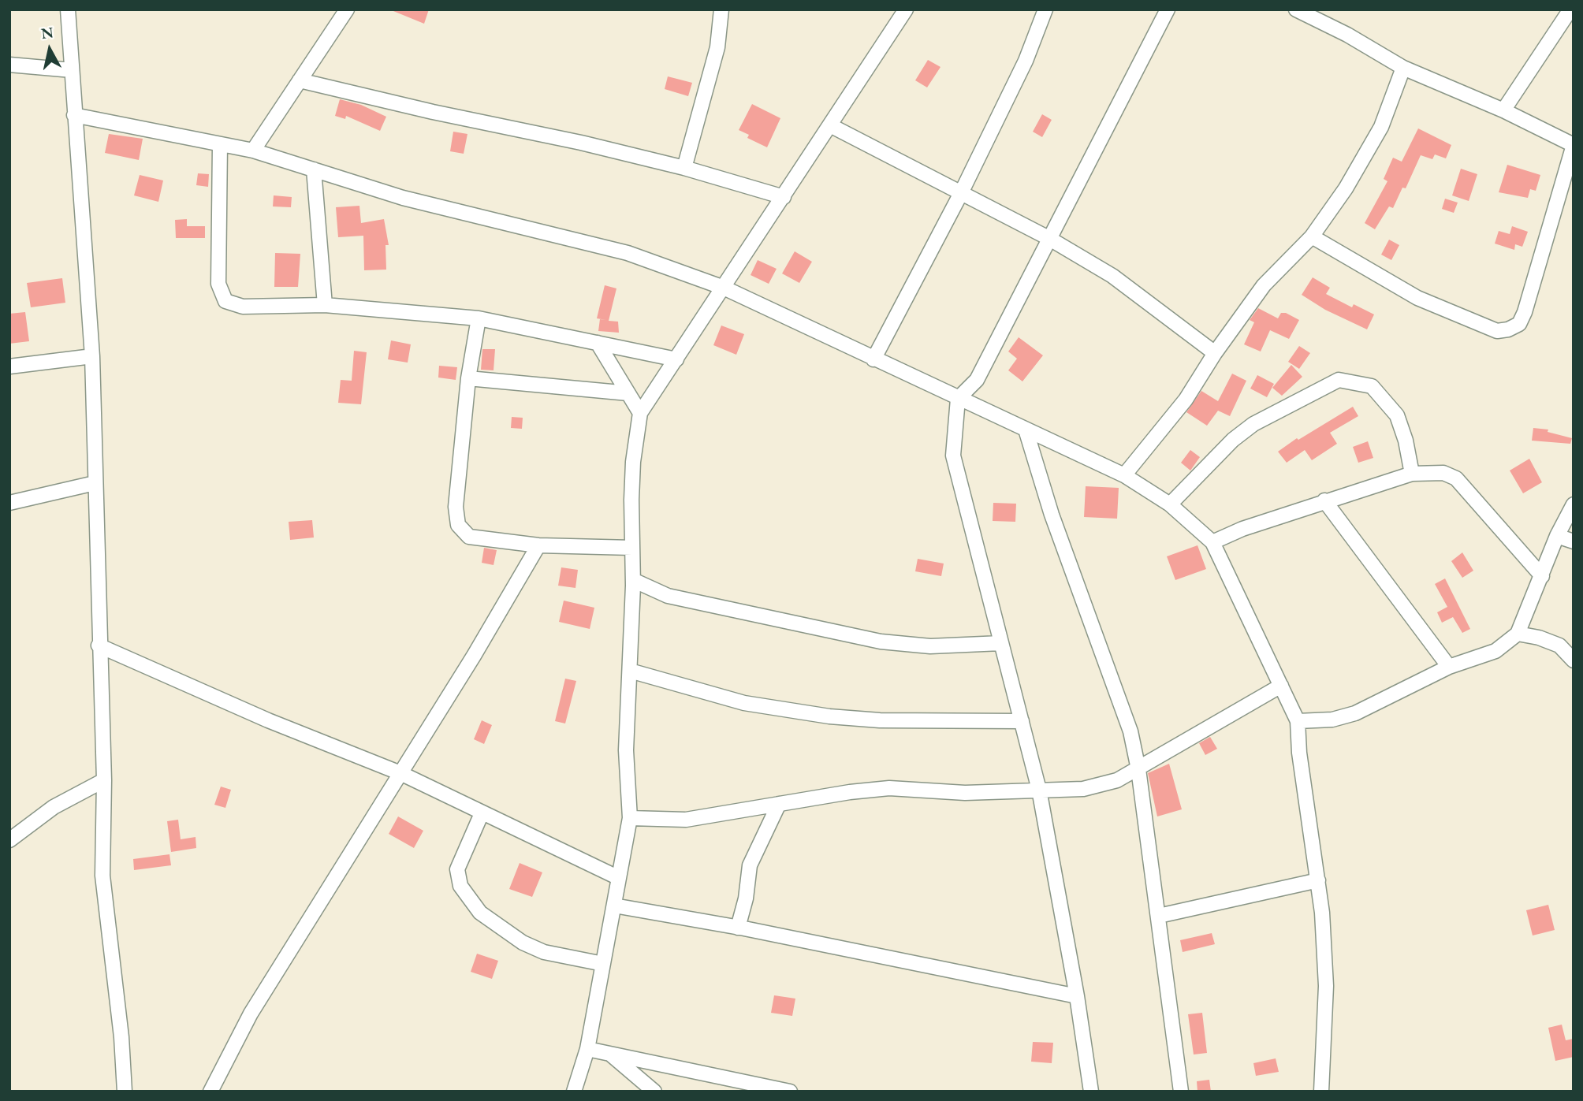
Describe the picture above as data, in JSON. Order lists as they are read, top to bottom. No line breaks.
{"north":"top"}
